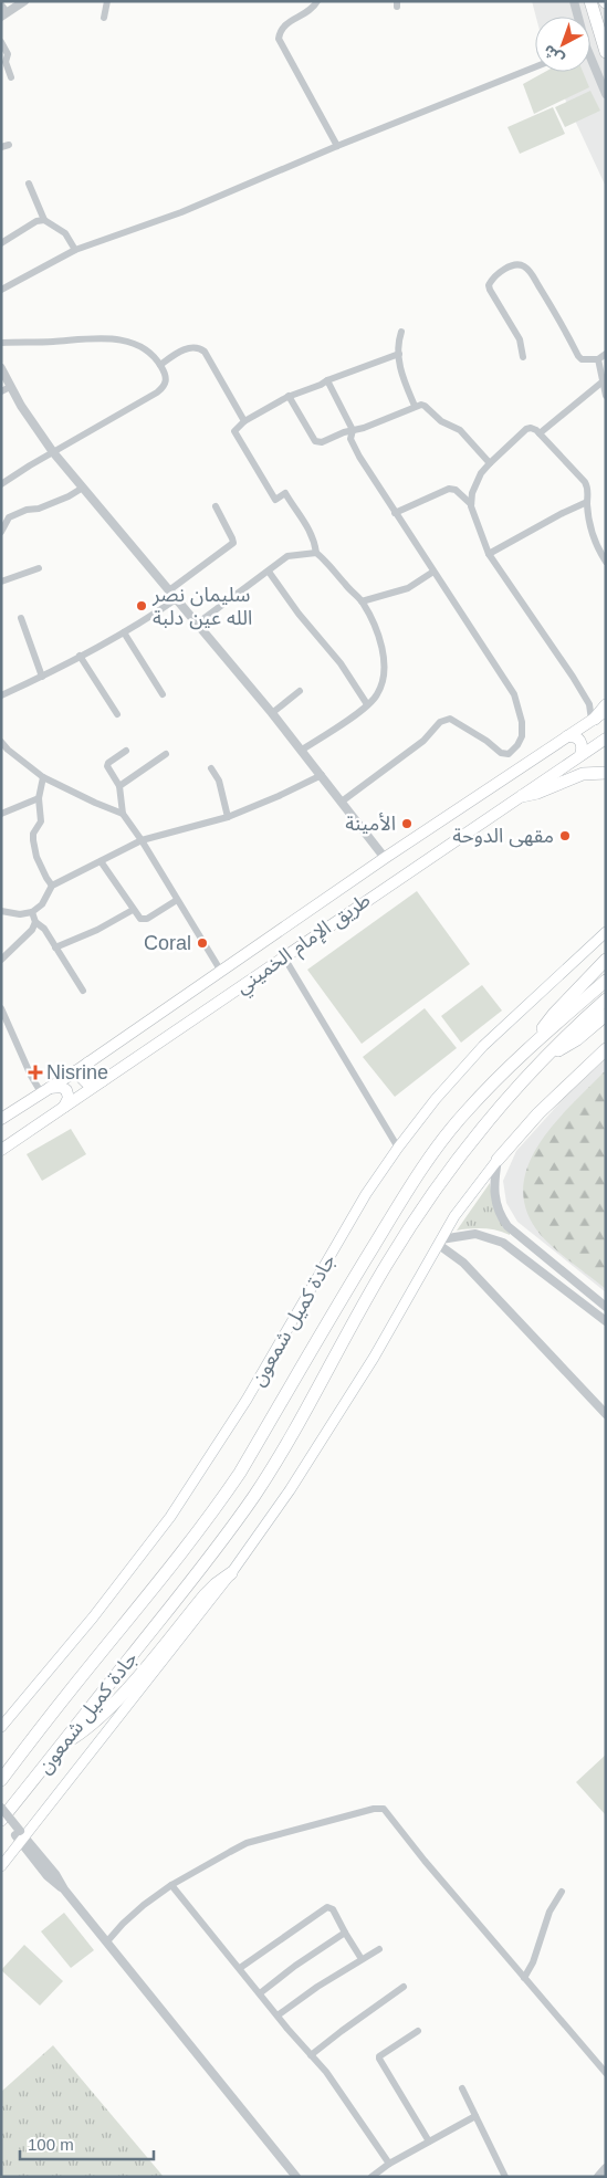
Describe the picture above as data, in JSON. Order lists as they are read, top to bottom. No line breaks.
{"streets":{"highway":["طريق الإمام الخميني","جادة كميل شمعون"]},"places":{"other":["سليمان نصر الله عين دلبة","الأمينة","مقهى الدوحة","Coral"],"health":["Nisrine"]},"scale_bar":"100 m","north":"bottom left"}
